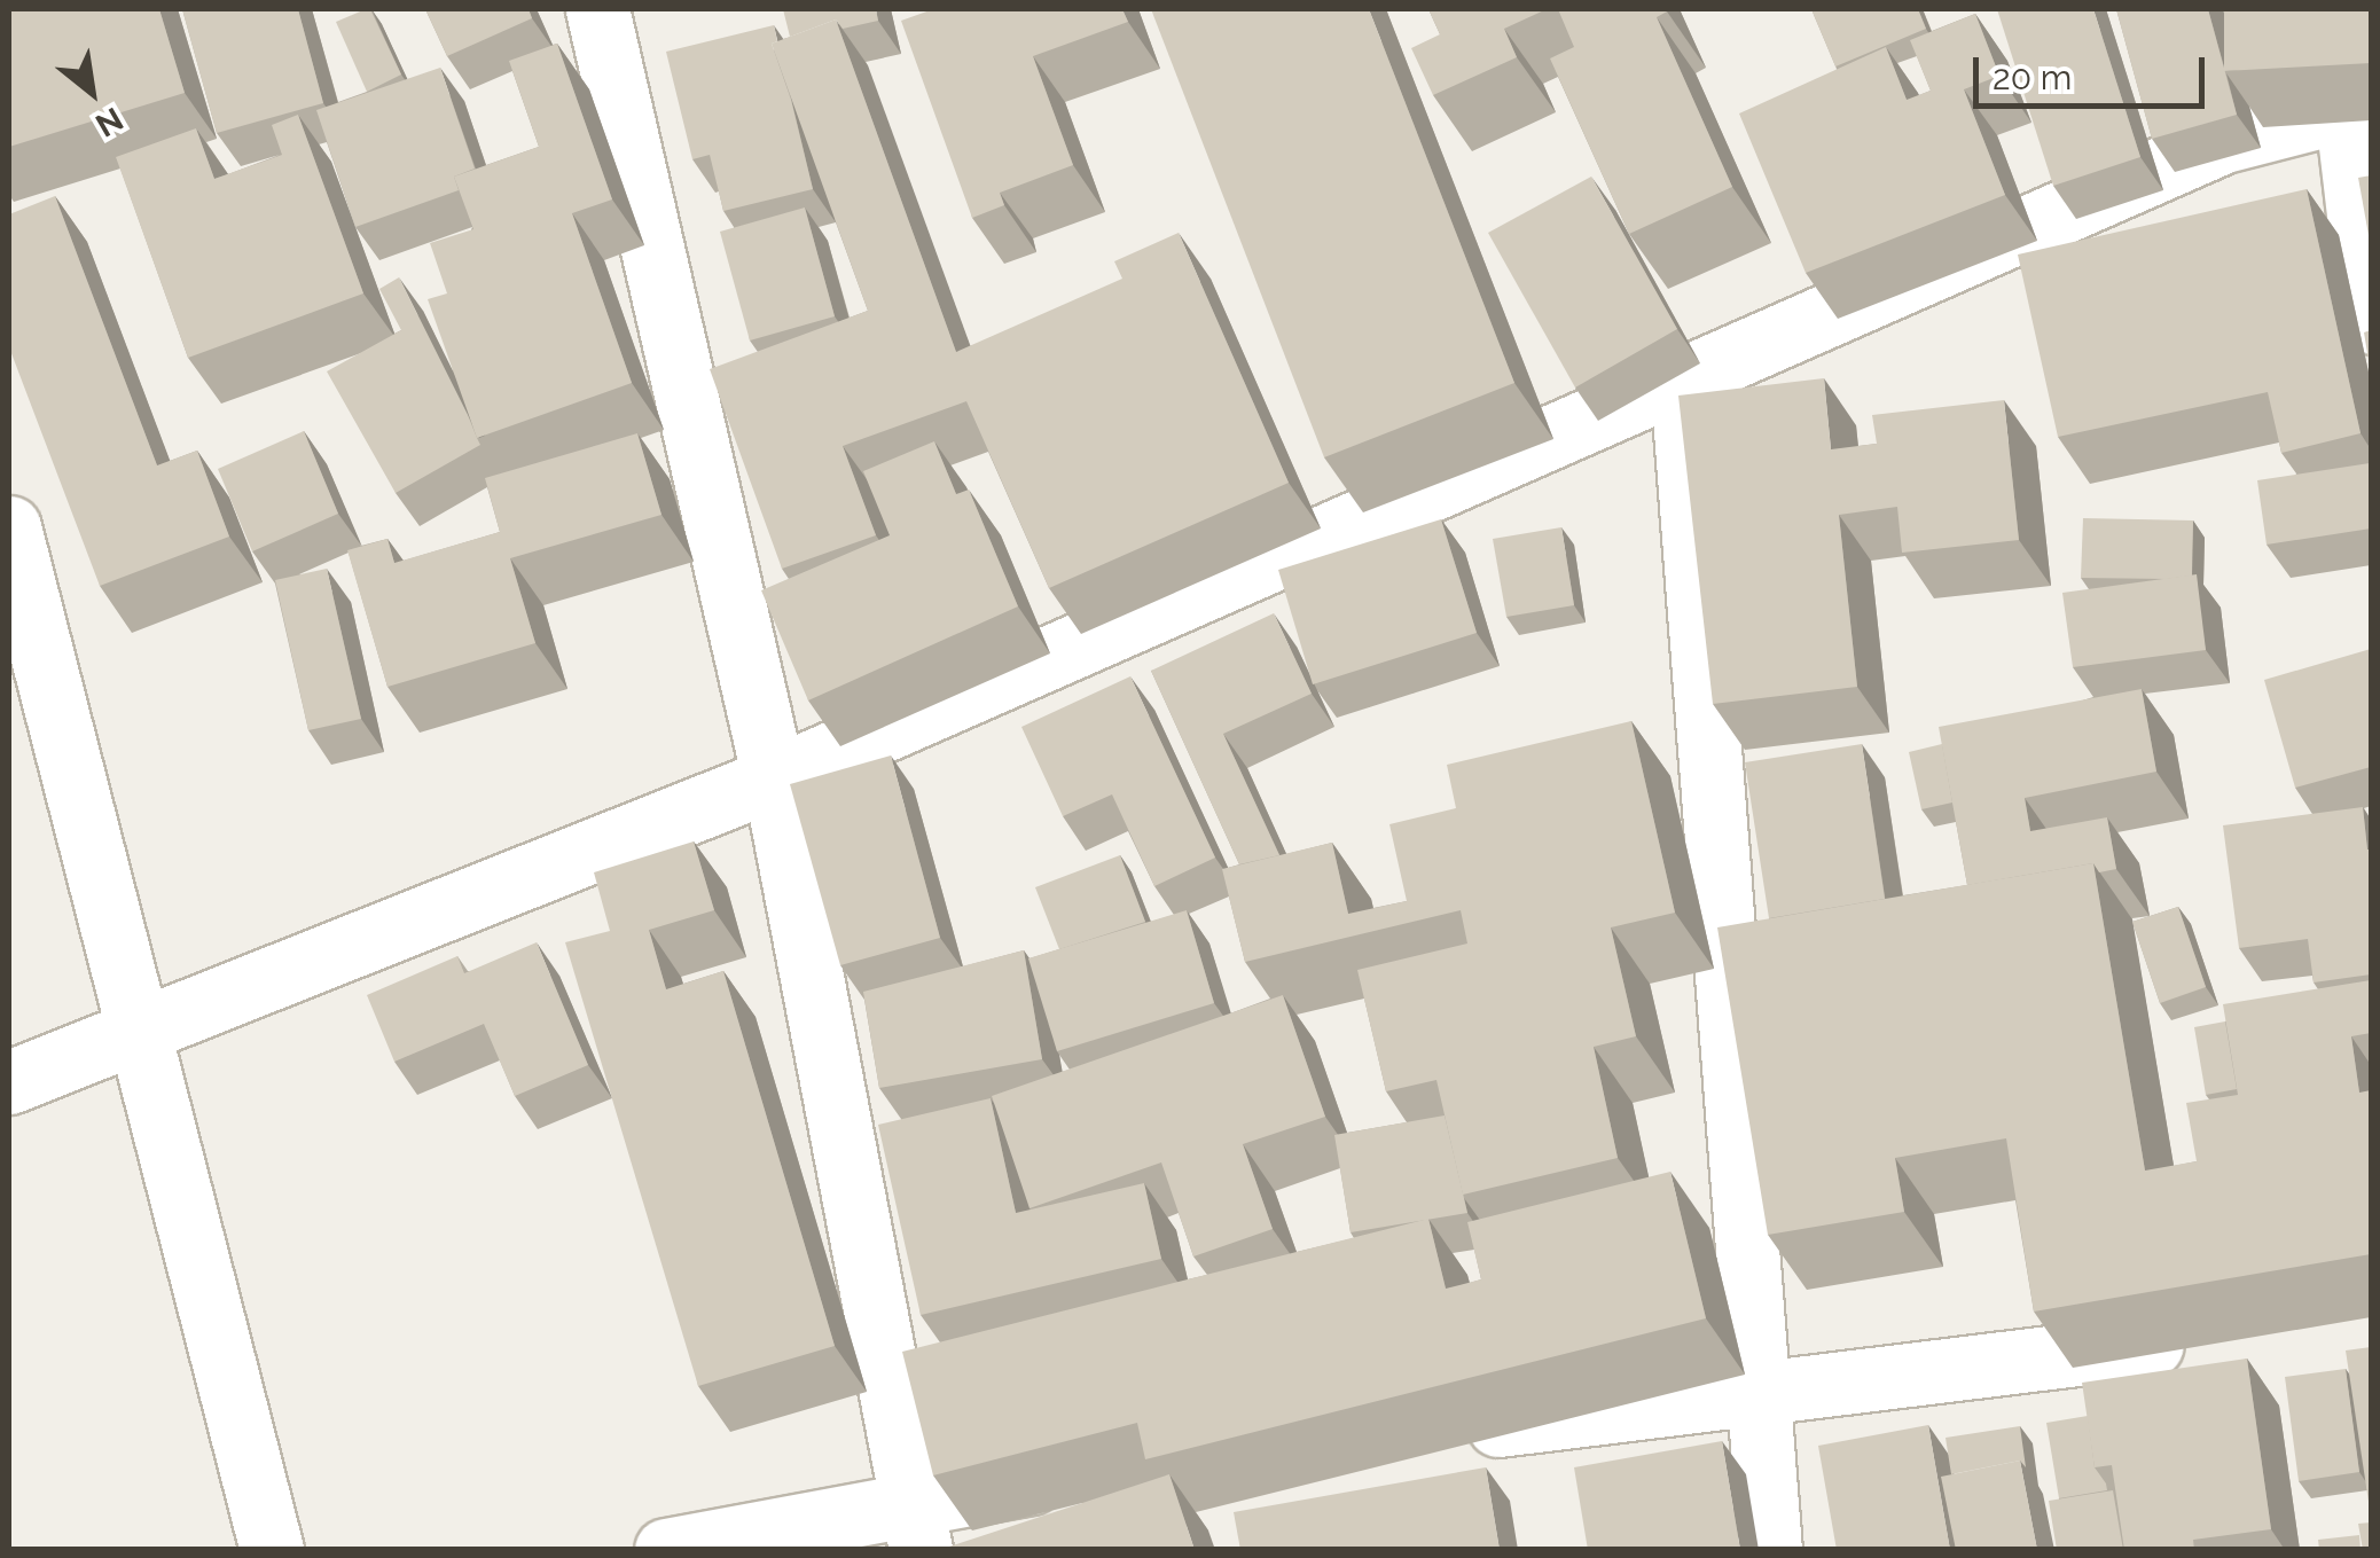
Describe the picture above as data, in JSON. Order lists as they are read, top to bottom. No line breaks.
{"scale_bar":"20 m","north":"bottom right"}
